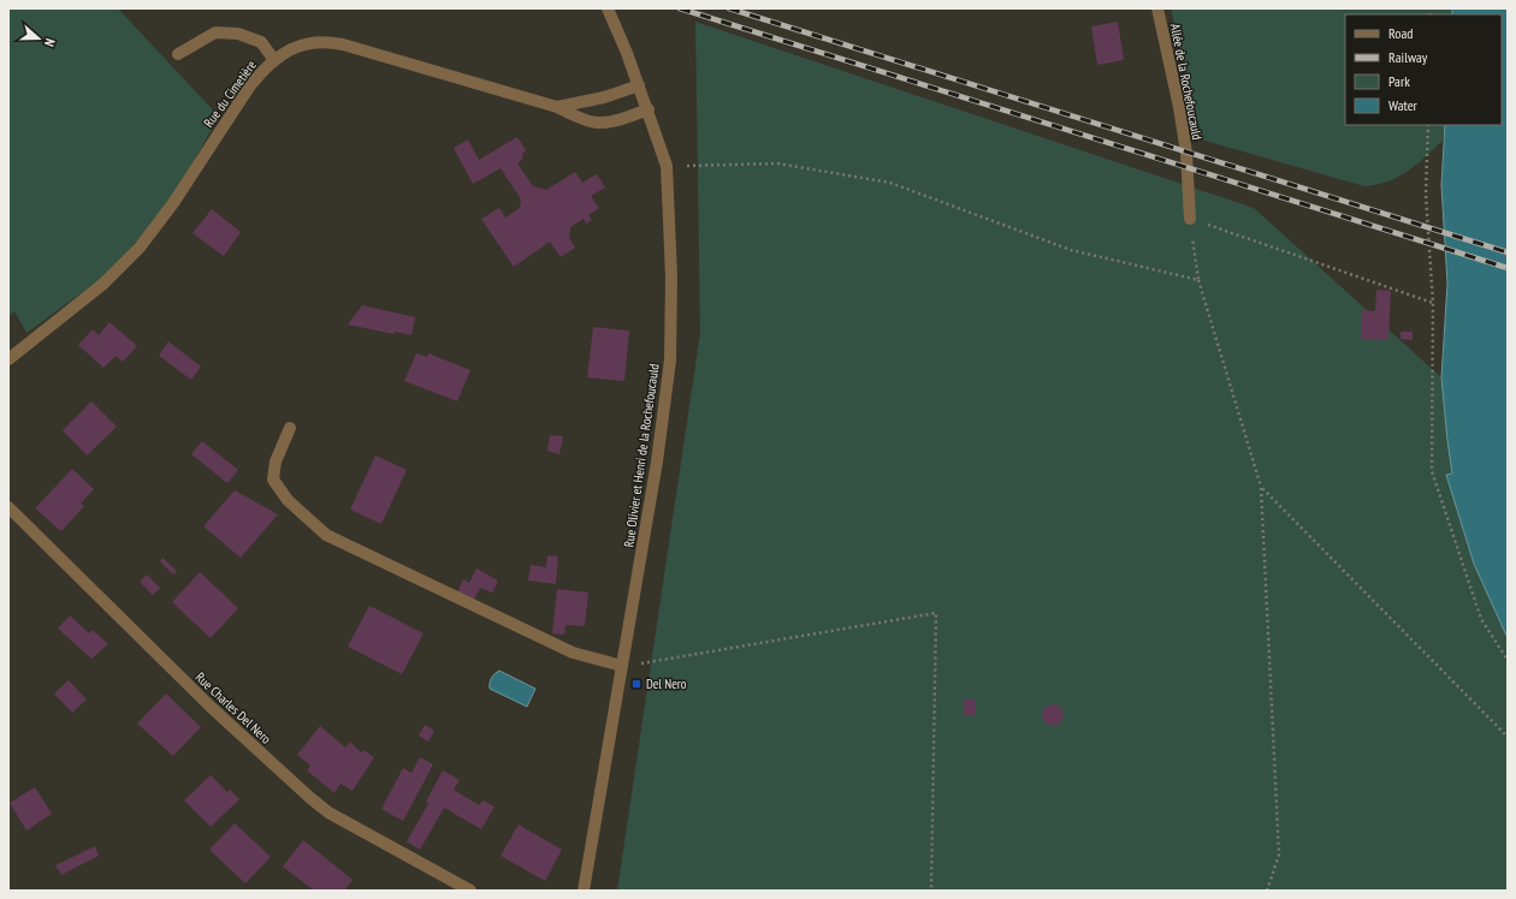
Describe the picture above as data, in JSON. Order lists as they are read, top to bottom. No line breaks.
{"streets":{"street":["Allée de la Rochefoucauld","Rue du Cimetière","Rue Olivier et Henri de la Rochefoucauld","Rue Charles Del Nero"]},"crossings":[["Rue du Cimetière","Rue Olivier et Henri de la Rochefoucauld"]],"places":{"transit":["Del Nero"]},"legend":["Road","Railway","Park","Water"],"north":"right"}
